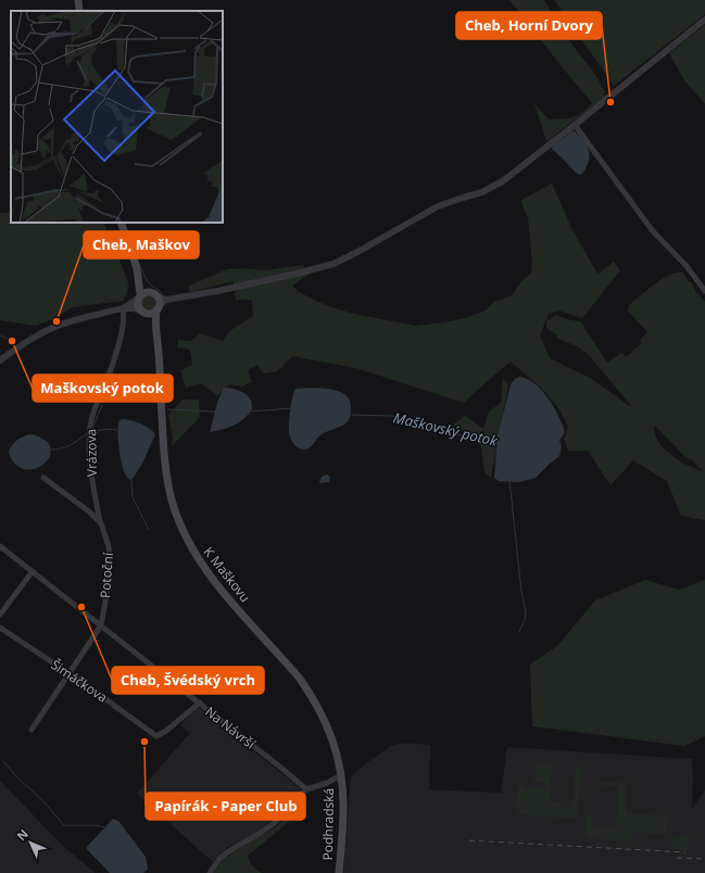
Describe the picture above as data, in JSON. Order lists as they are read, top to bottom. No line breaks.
{"streets":{"main road":["K Maškovu","Podhradská"],"street":["Vrázova","Potoční","Šimáčkova","Na Návrší"]},"crossings":[["Vrázova","Potoční"],["K Maškovu","Podhradská"],["Potoční","Na Návrší"],["Šimáčkova","Na Návrší"]],"water":["Maškovský potok"],"places":["Cheb, Horní Dvory","Cheb, Maškov","Maškovský potok","Cheb, Švédský vrch","Papírák - Paper Club"],"north":"top left"}
